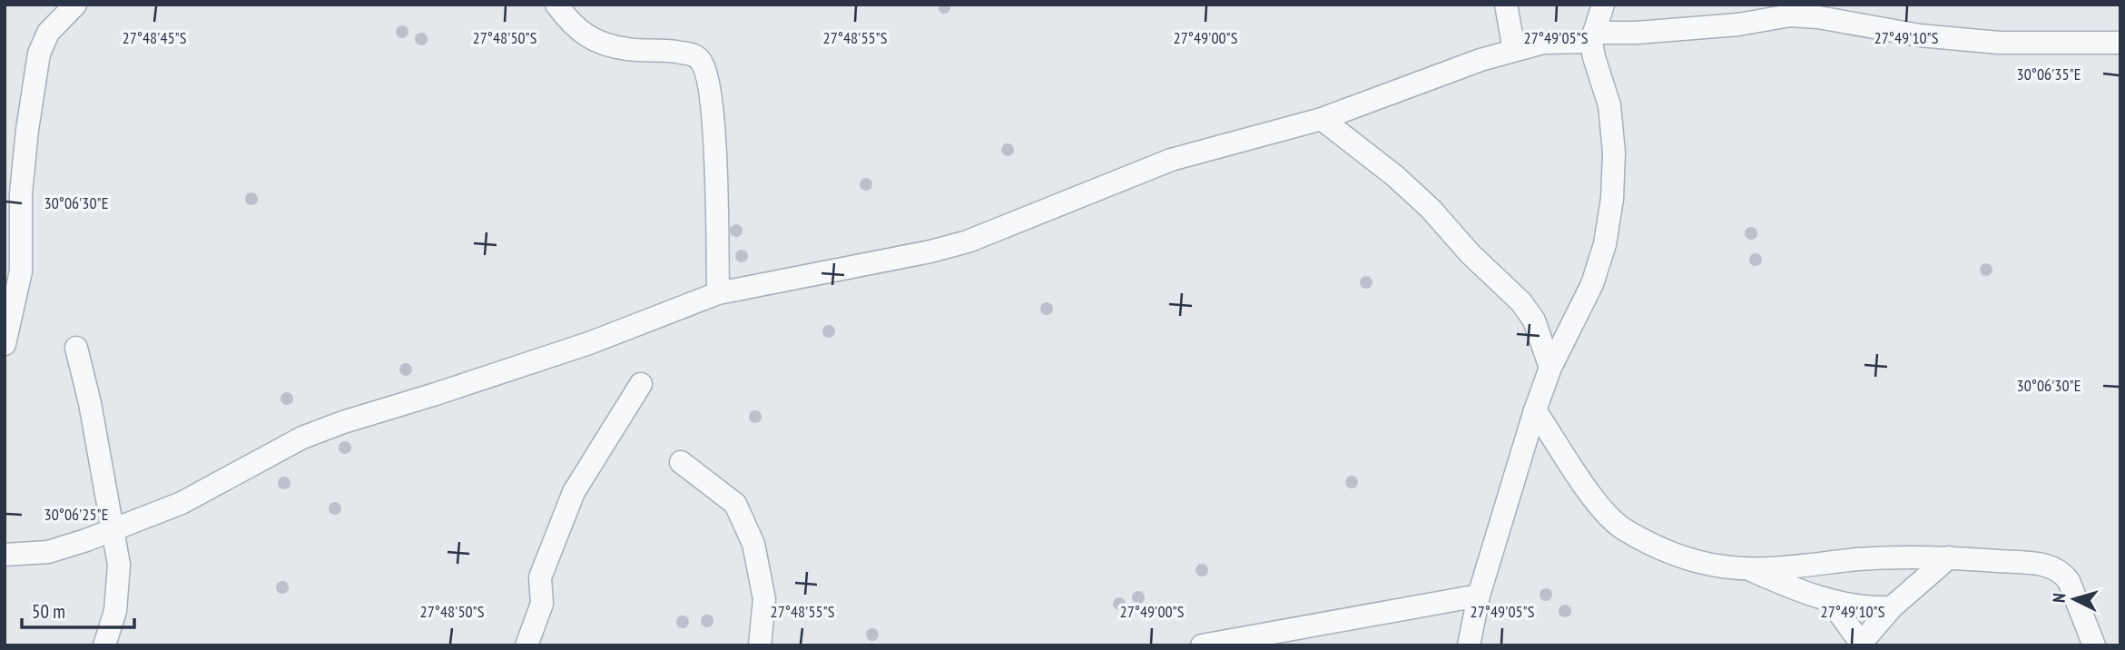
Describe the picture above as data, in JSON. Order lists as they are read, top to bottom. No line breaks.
{"scale_bar":"50 m","north":"left","coordinates":["27°48'45\"S","27°48'50\"S","27°48'55\"S","27°49'00\"S","27°49'05\"S","27°49'10\"S","30°06'35\"E","30°06'30\"E","30°06'25\"E"]}
